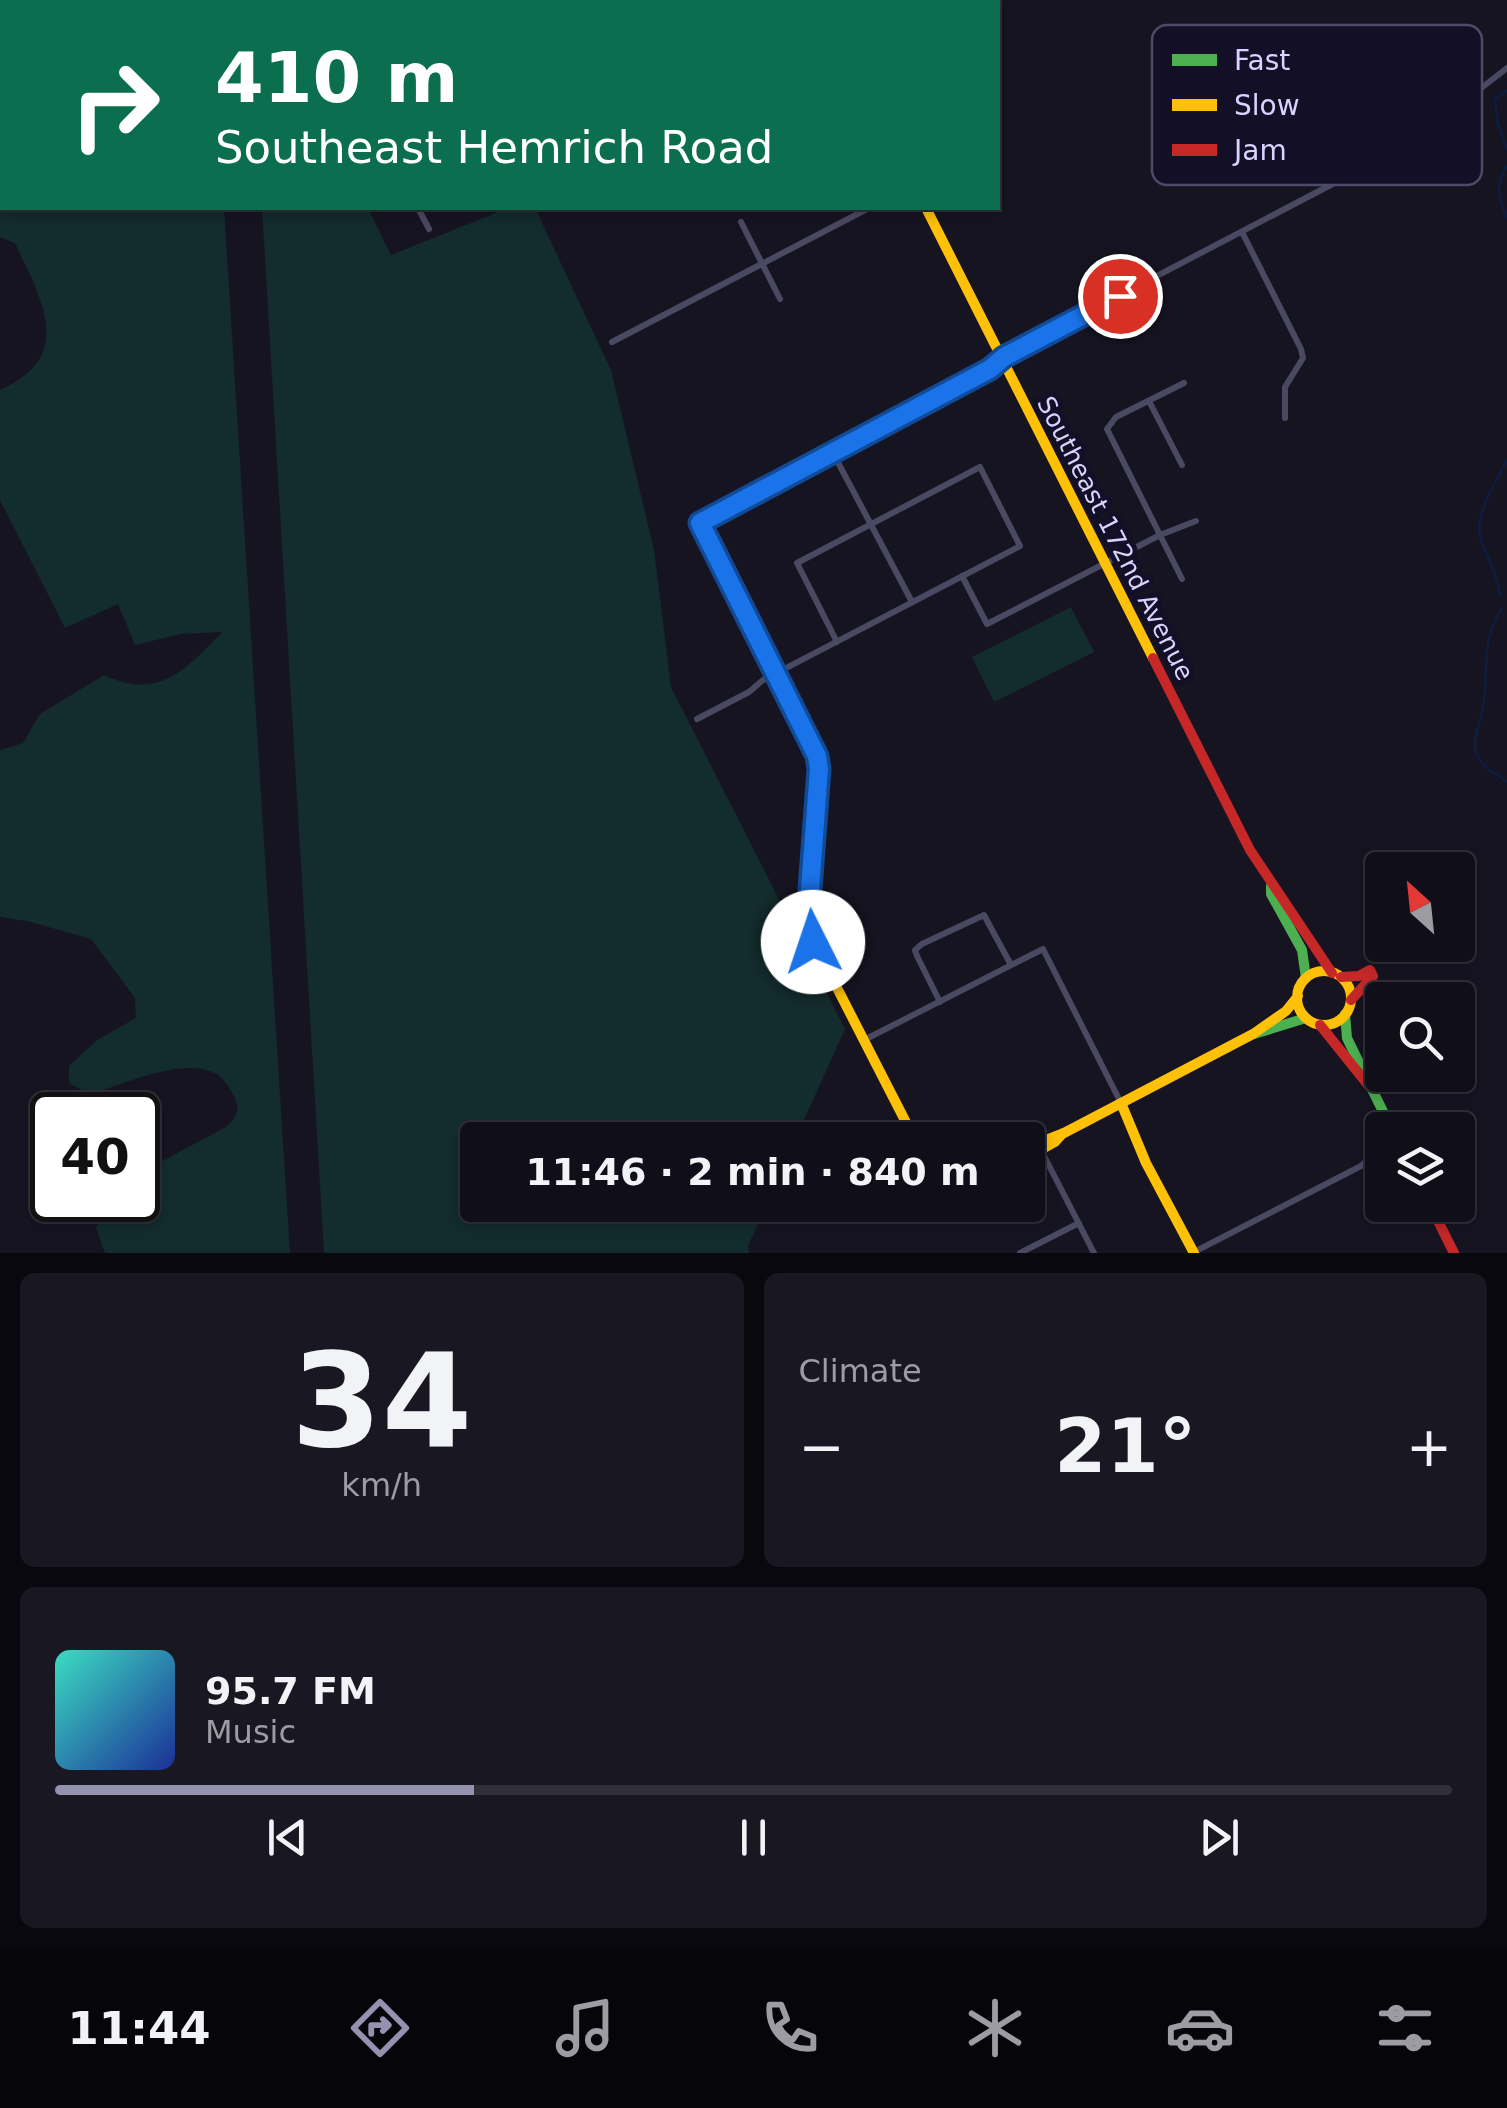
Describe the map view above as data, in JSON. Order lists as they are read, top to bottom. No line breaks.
{"streets":{"main road":["Southeast 172nd Avenue"]},"legend":["Fast","Slow","Jam"],"north":"top left","page":{"turn":["410 m","Southeast Hemrich Road"],"limit":"40","trip":"11:46 · 2 min · 840 m","tile":[["34","km/h"],"Climate"],"heat":["−","21°","+"],"song":["95.7 FM","Music"],"tabs":"11:44"}}
